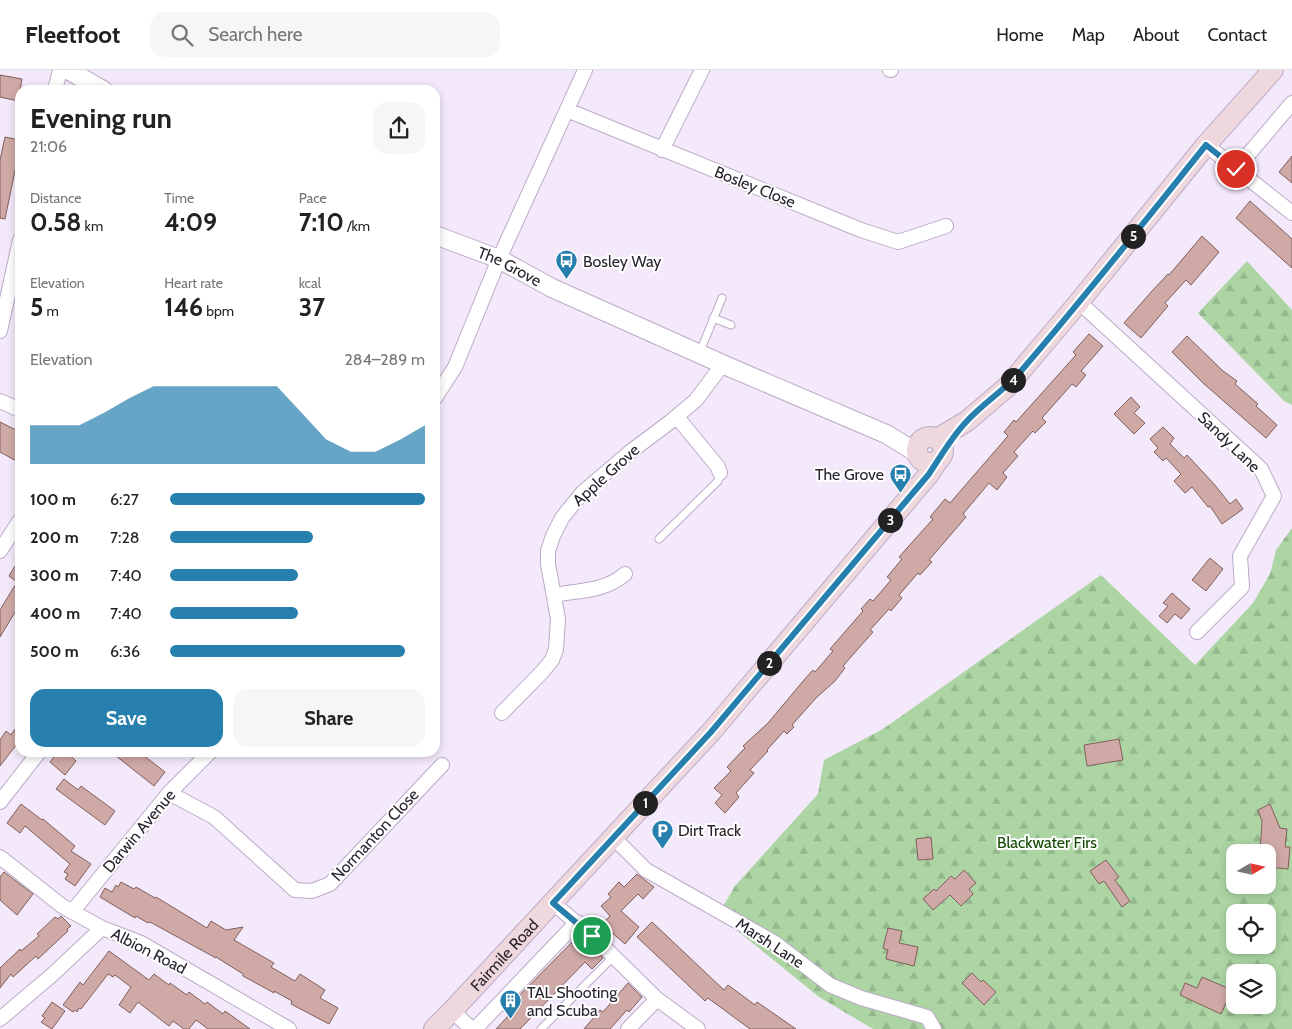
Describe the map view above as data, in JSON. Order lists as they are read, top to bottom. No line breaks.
{"streets":{"main road":["Fairmile Road"],"street":["Bosley Close","The Grove","Sandy Lane","Apple Grove","Darwin Avenue","Normanton Close","Marsh Lane","Albion Road"]},"crossings":[["The Grove","Apple Grove"],["The Grove","Fairmile Road"],["Darwin Avenue","Normanton Close"],["Marsh Lane","Fairmile Road"]],"parks":["Blackwater Firs"],"places":{"bus stop":["Bosley Way","The Grove"],"parking":["Dirt Track"],"building":["TAL Shooting and Scuba"]},"north":"right","page":{"header":"Fleetfoot","search":"Search here","nav":["Home","Map","About","Contact"],"heading":["Evening run","21:06"],"stats":[["Distance","0.58 km"],["Time","4:09"],["Pace","7:10 /km"],["Elevation","5 m"],["Heart rate","146 bpm"],["kcal","37"]],"pins":["5","4","3","2","1"],"chart":["Elevation","284–289 m"],"list":[{"name":"100 m","note":"6:27"},{"name":"200 m","note":"7:28"},{"name":"300 m","note":"7:40"},{"name":"400 m","note":"7:40"},{"name":"500 m","note":"6:36"}],"buttons":["Save","Share"]}}
